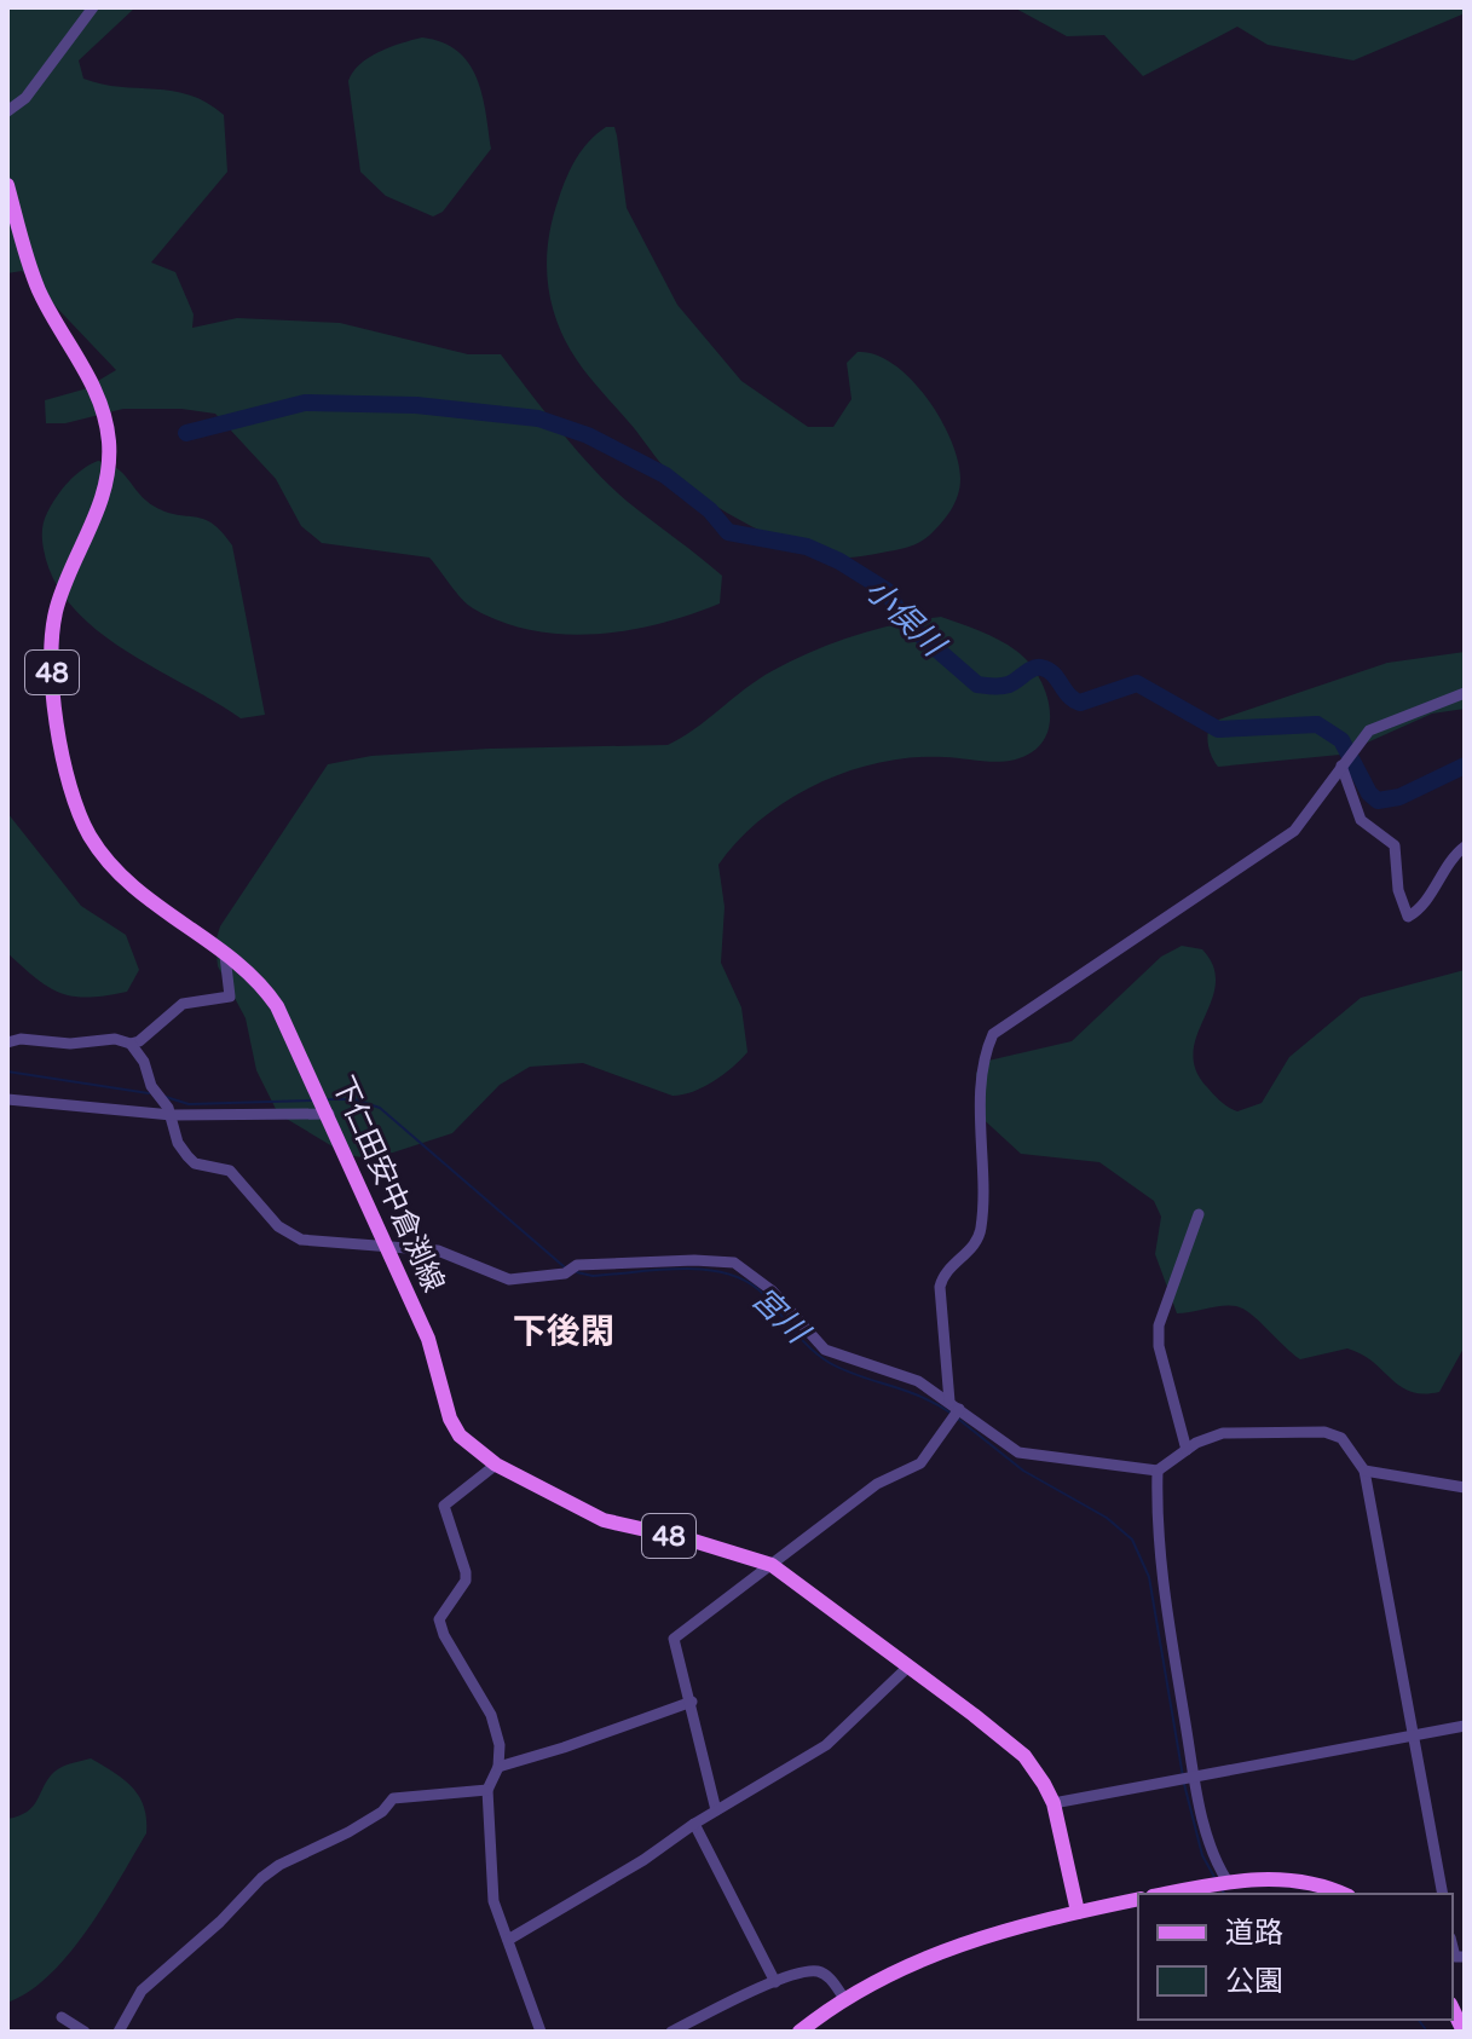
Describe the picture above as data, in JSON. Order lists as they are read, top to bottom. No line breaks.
{"streets":{"main road":["48","下仁田安中倉渕線"]},"districts":["下後閑"],"water":["小俣川","宮川"],"legend":["道路","公園"]}
